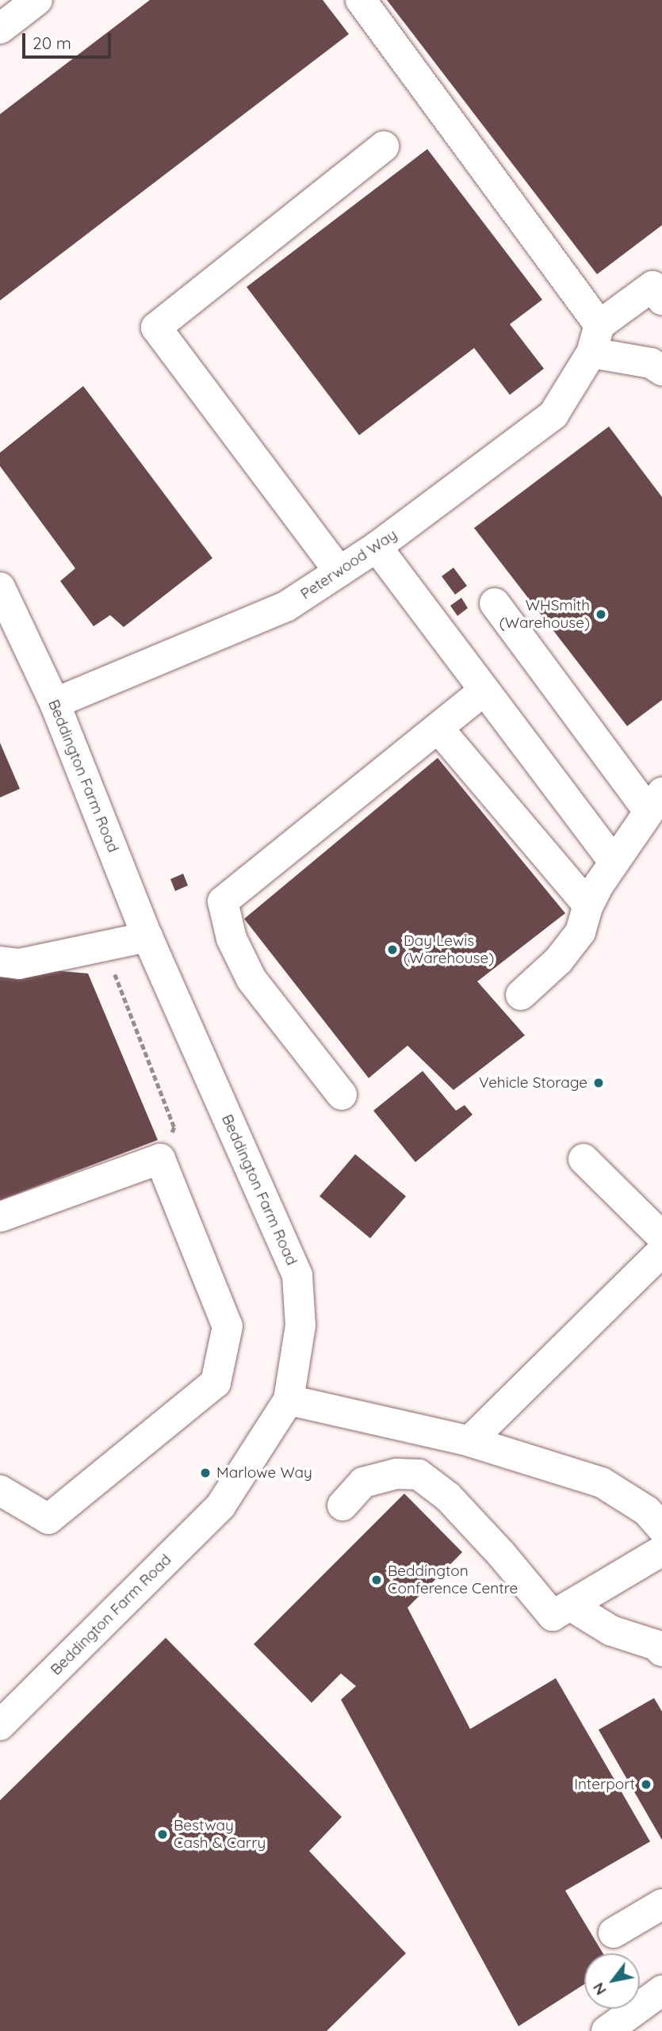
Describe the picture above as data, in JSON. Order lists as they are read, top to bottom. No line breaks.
{"streets":{"street":["Peterwood Way","Beddington Farm Road"]},"crossings":[["Peterwood Way","Beddington Farm Road"]],"places":["WHSmith (Warehouse)","Day Lewis (Warehouse)","Vehicle Storage","Marlowe Way","Beddington Conference Centre","Interport","Bestway Cash & Carry"],"scale_bar":"20 m","north":"bottom left"}
